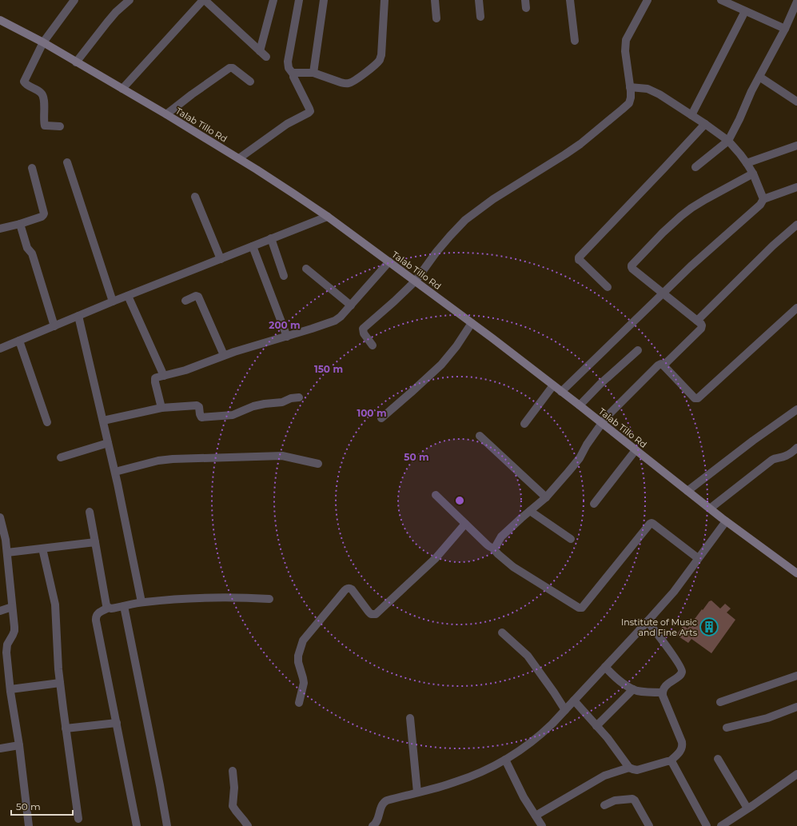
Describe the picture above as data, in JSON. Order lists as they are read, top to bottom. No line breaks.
{"streets":{"main road":["Talab Tillo Rd"]},"places":{"building":["Institute of Music and Fine Arts"]},"scale_bar":"50 m","rings":["200 m","150 m","100 m","50 m"]}
